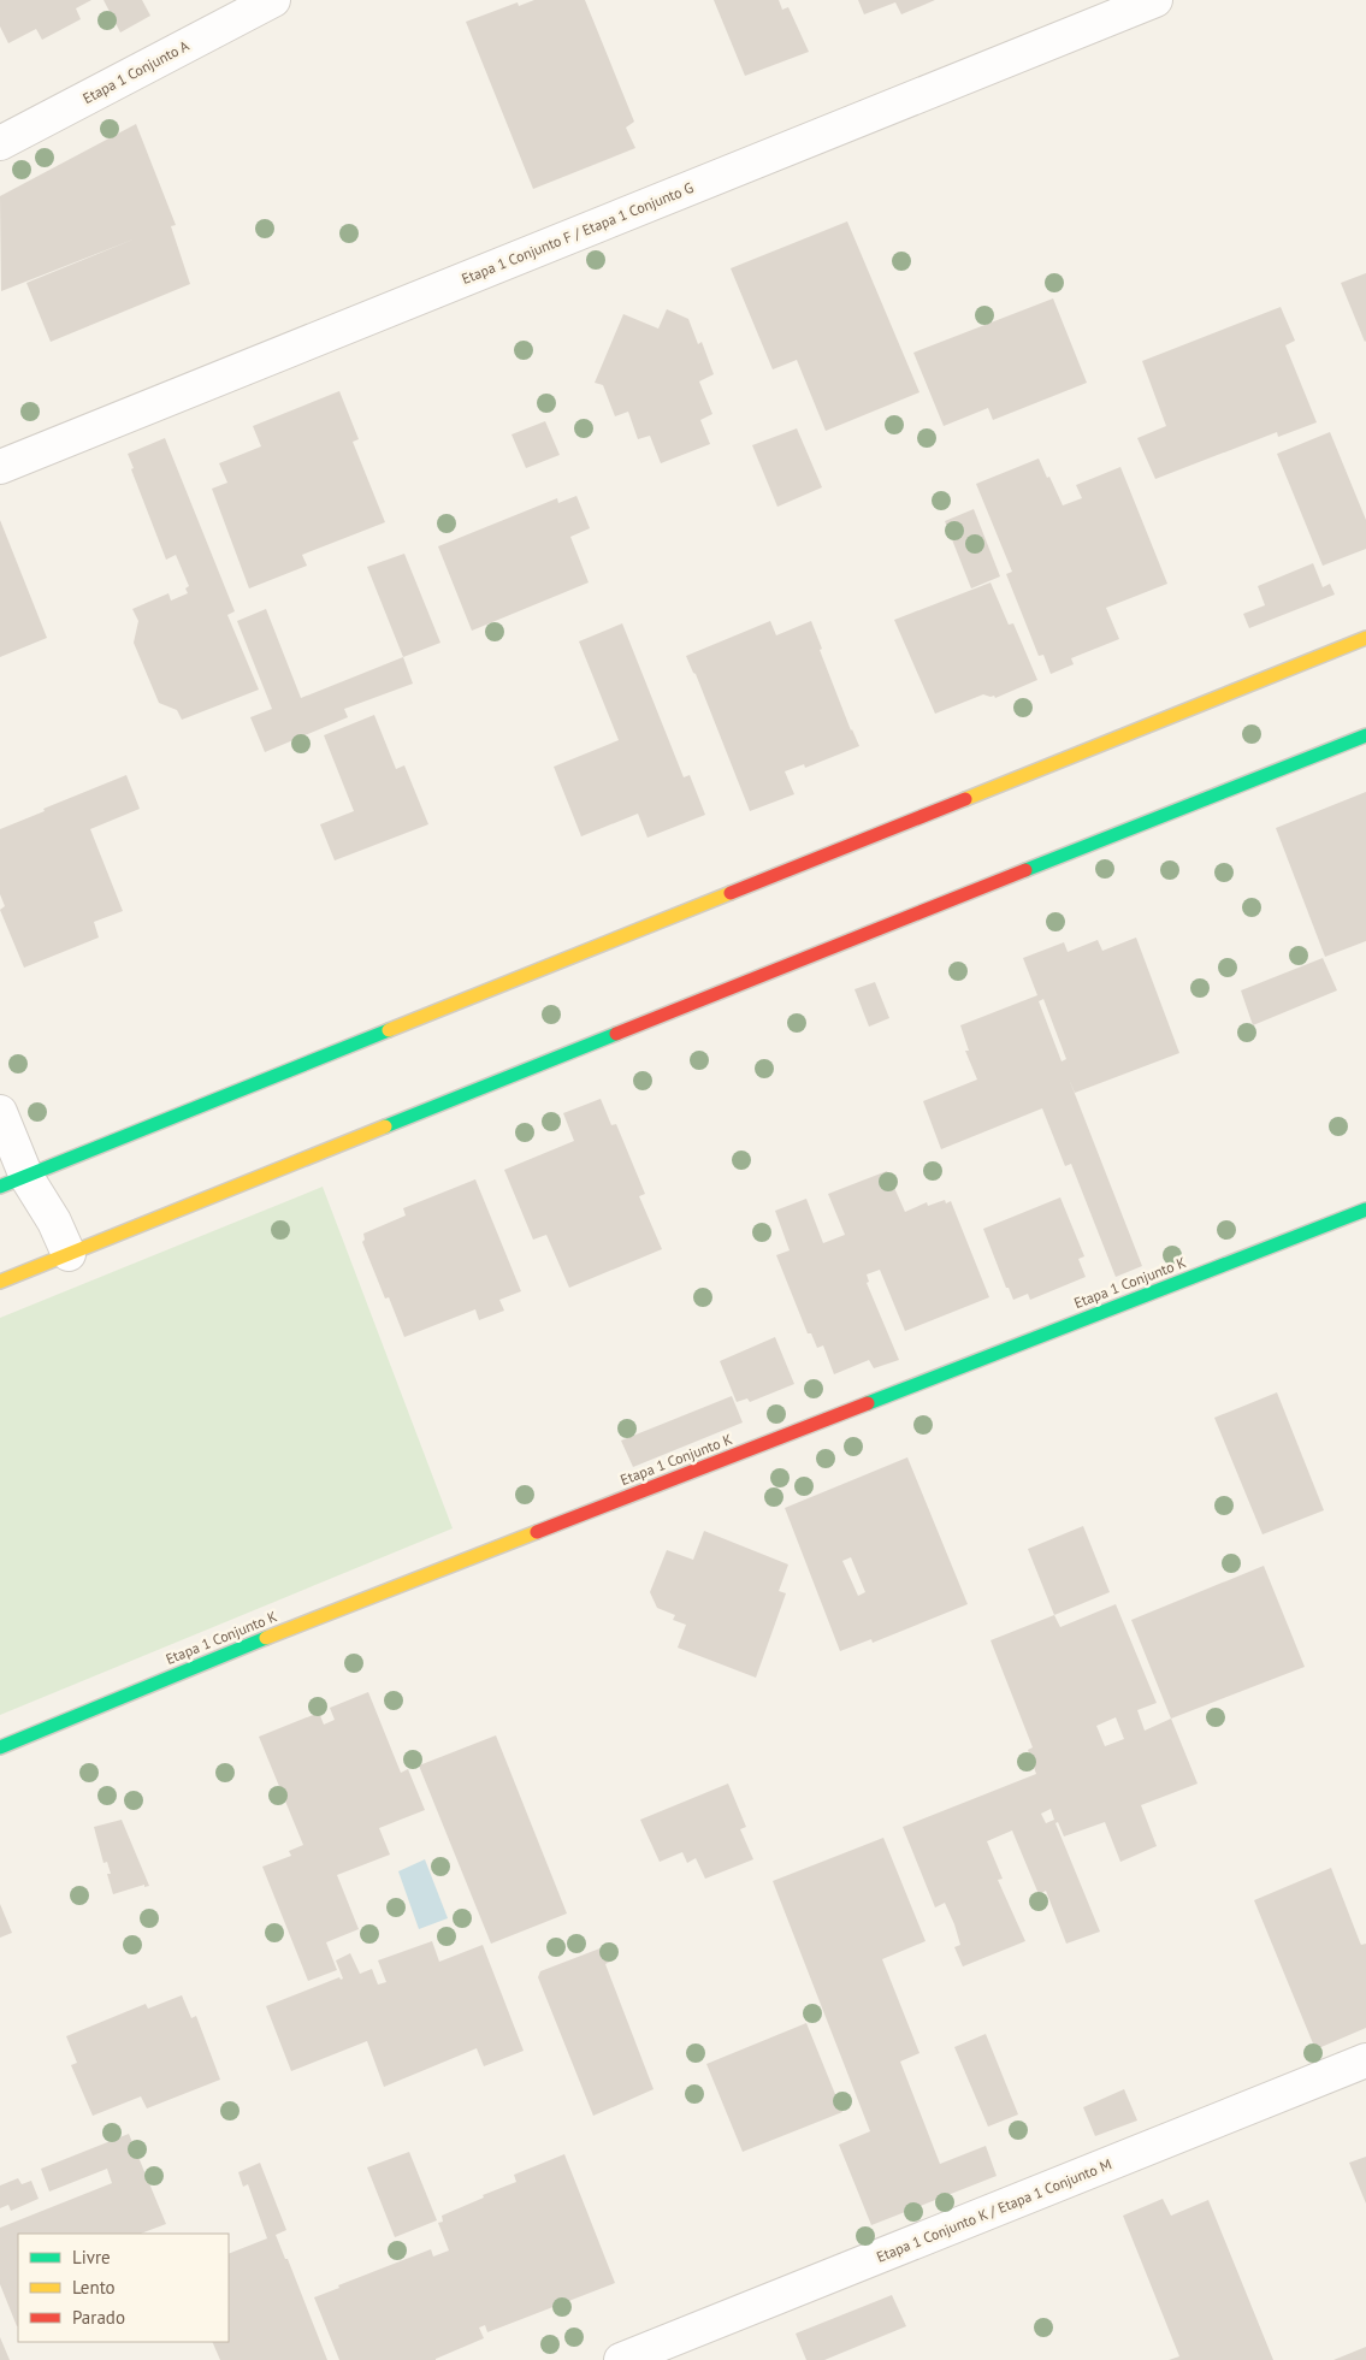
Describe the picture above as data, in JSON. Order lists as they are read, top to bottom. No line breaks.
{"streets":{"street":["Etapa 1 Conjunto A","Etapa 1 Conjunto F / Etapa 1 Conjunto G","Etapa 1 Conjunto K","Etapa 1 Conjunto K / Etapa 1 Conjunto M"]},"legend":["Livre","Lento","Parado"]}
